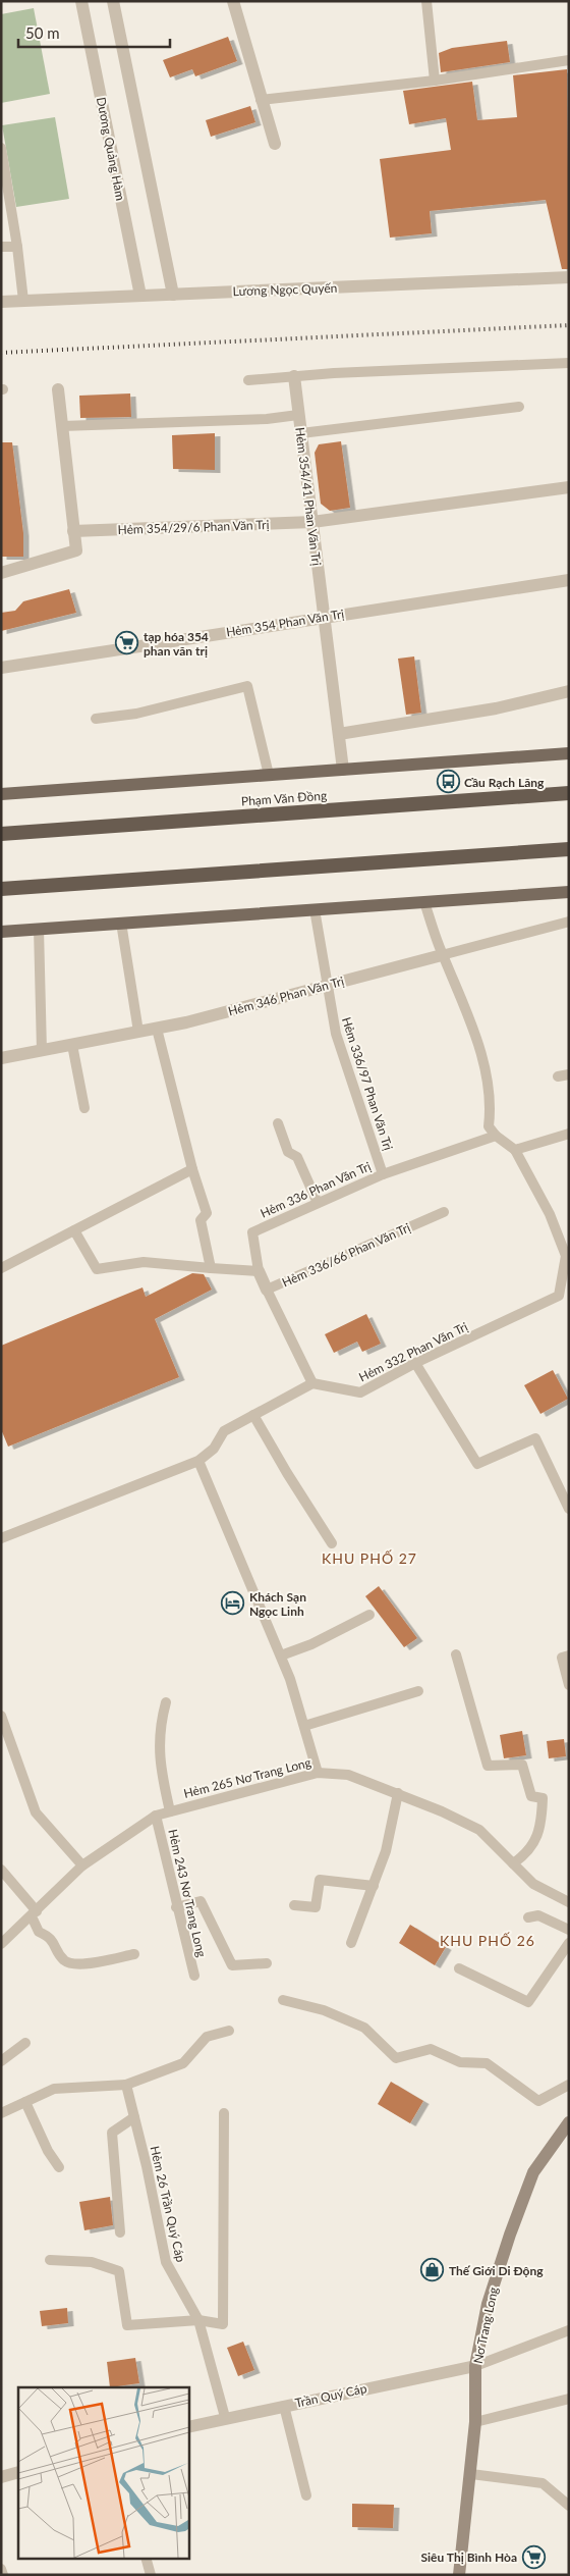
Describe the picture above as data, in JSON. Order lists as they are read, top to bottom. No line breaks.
{"streets":{"highway":["Phạm Văn Đồng"],"main road":["Nơ Trang Long"],"street":["Dương Quảng Hàm","Lương Ngọc Quyến","Hẻm 354/41 Phan Văn Trị","Hẻm 354/29/6 Phan Văn Trị","Hẻm 354 Phan Văn Trị","Hẻm 346 Phan Văn Trị","Hẻm 336/66 Phan Văn Trị","Trần Quý Cáp"],"lane":["Hẻm 336/97 Phan Văn Trị","Hẻm 336 Phan Văn Trị","Hẻm 332 Phan Văn Trị","Hẻm 265 Nơ Trang Long","Hẻm 243 Nơ Trang Long","Hẻm 26 Trần Quý Cáp"]},"crossings":[["Dương Quảng Hàm","Lương Ngọc Quyến"],["Hẻm 354/41 Phan Văn Trị","Hẻm 354/29/6 Phan Văn Trị"],["Hẻm 354/41 Phan Văn Trị","Hẻm 354 Phan Văn Trị"],["Hẻm 354/41 Phan Văn Trị","Phạm Văn Đồng"],["Hẻm 346 Phan Văn Trị","Hẻm 336/97 Phan Văn Trị"],["Hẻm 336/97 Phan Văn Trị","Hẻm 336 Phan Văn Trị"],["Hẻm 336 Phan Văn Trị","Hẻm 336/66 Phan Văn Trị"],["Hẻm 265 Nơ Trang Long","Hẻm 243 Nơ Trang Long"],["Hẻm 26 Trần Quý Cáp","Trần Quý Cáp"],["Nơ Trang Long","Trần Quý Cáp"]],"districts":["KHU PHỐ 27","KHU PHỐ 26"],"places":{"supermarket":["tạp hóa 354 phan văn trị","Siêu Thị Bình Hòa"],"bus stop":["Cầu Rạch Lăng"],"hotel":["Khách Sạn Ngọc Linh"],"shop":["Thế Giới Di Động"]},"scale_bar":"50 m"}
